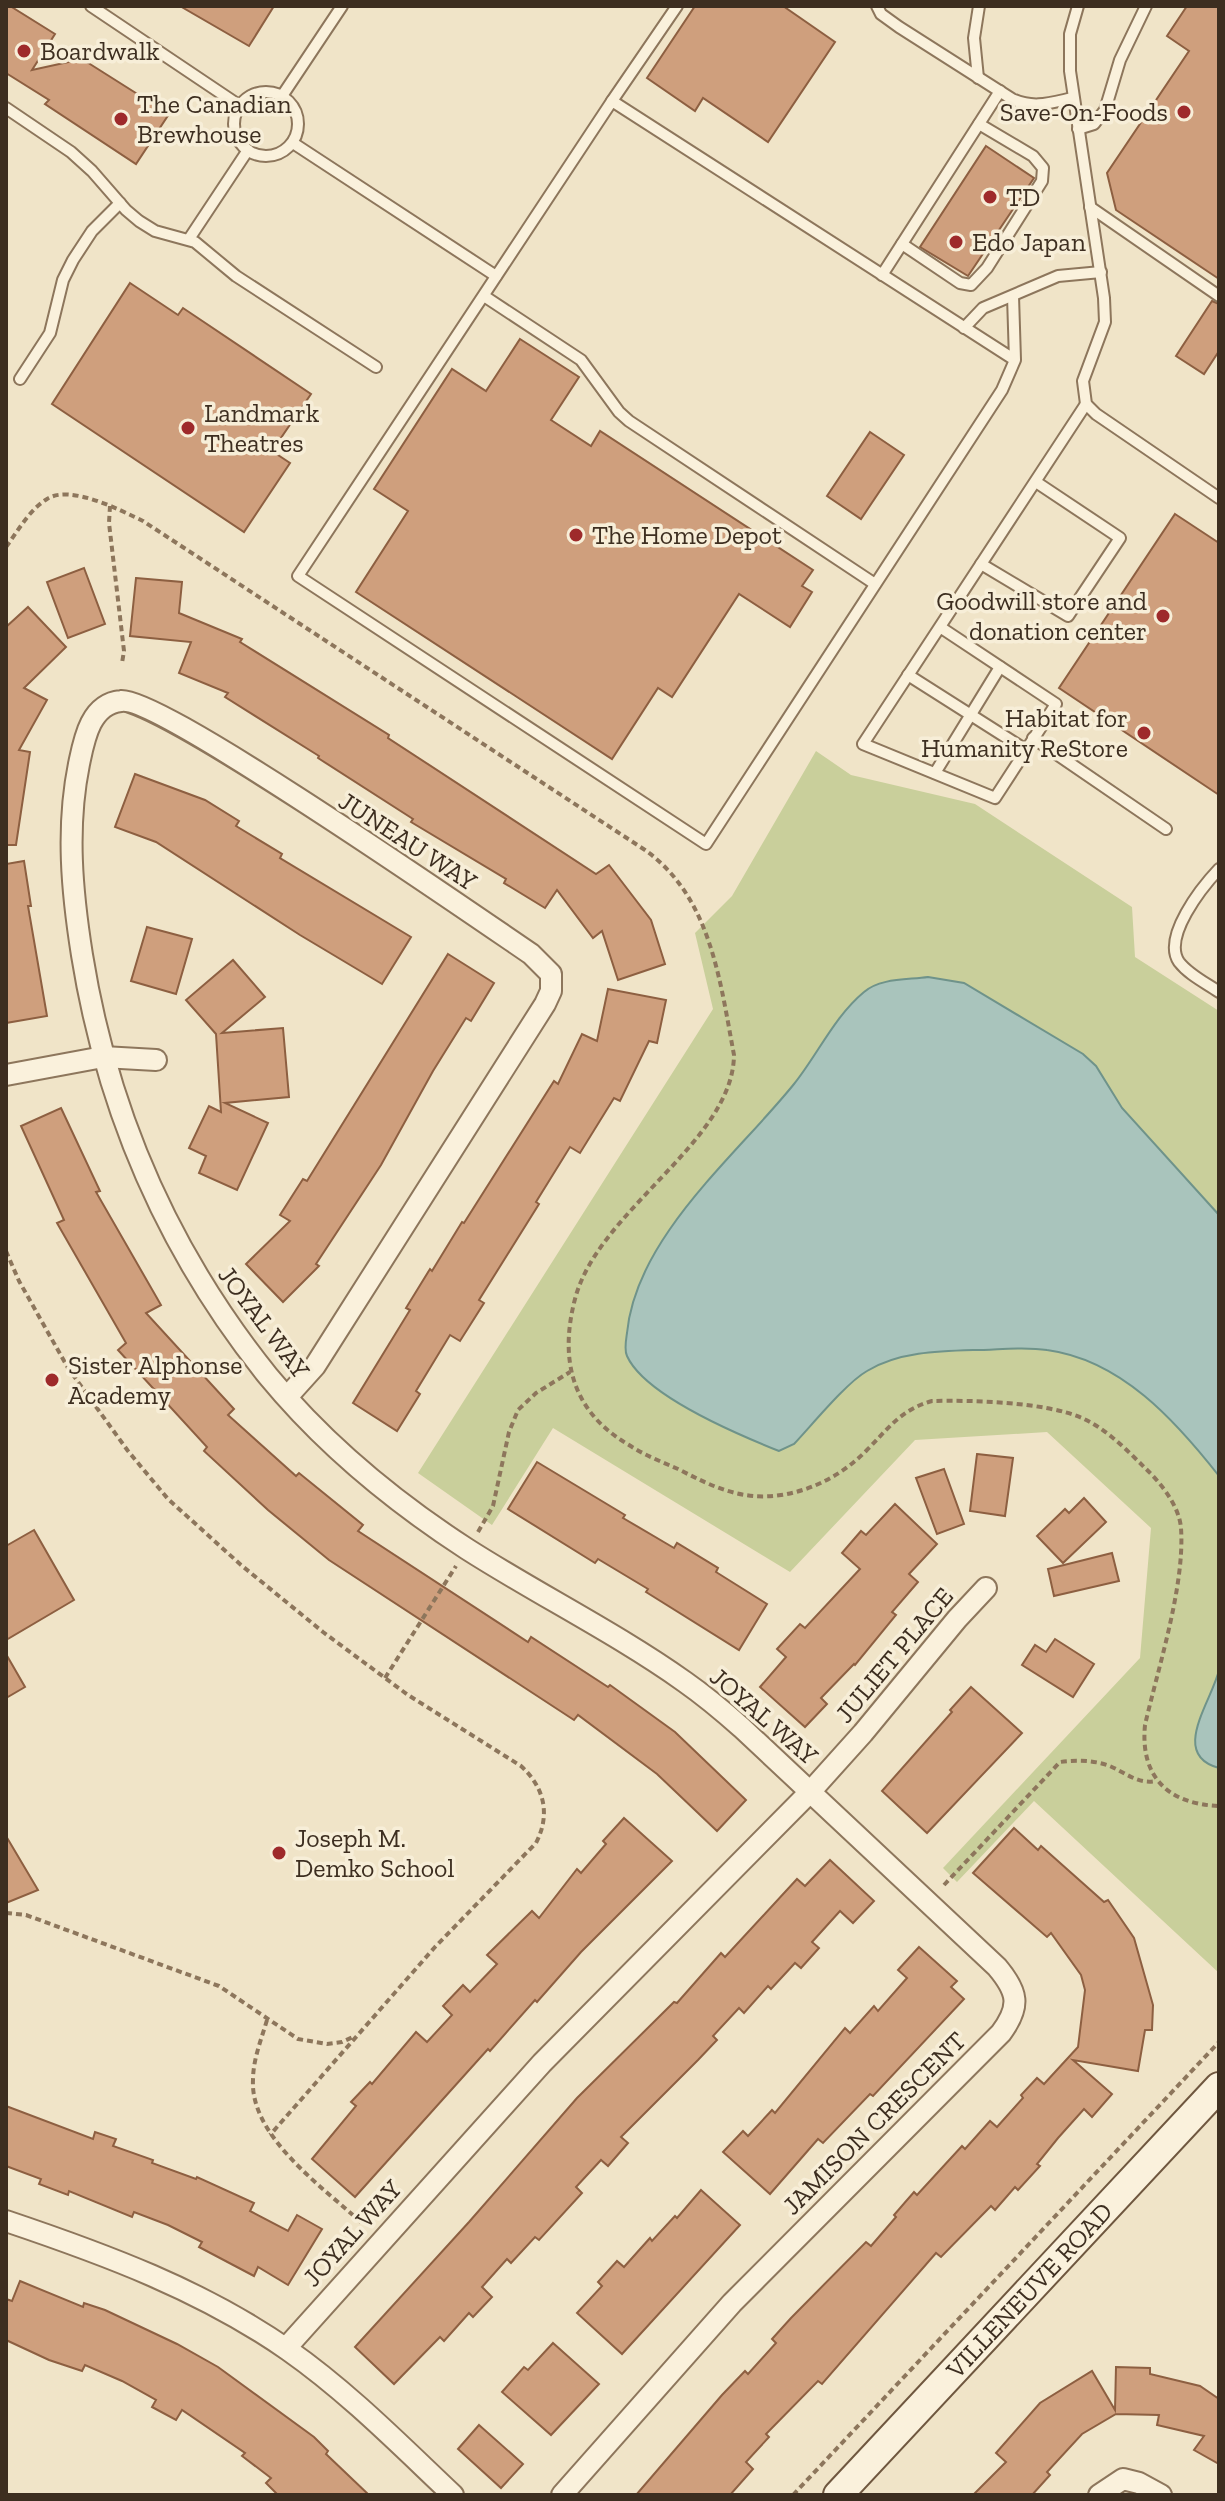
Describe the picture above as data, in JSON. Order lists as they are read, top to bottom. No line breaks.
{"streets":{"main road":["VILLENEUVE ROAD"],"street":["JUNEAU WAY","JOYAL WAY","JULIET PLACE","JAMISON CRESCENT"]},"crossings":[["JUNEAU WAY","JOYAL WAY"],["JOYAL WAY","JULIET PLACE"],["JOYAL WAY","JAMISON CRESCENT"],["JULIET PLACE","JAMISON CRESCENT"]],"places":["Boardwalk","Save-On-Foods","The Canadian Brewhouse","TD","Edo Japan","Landmark Theatres","The Home Depot","Goodwill store and donation center","Habitat for Humanity ReStore","Sister Alphonse Academy","Joseph M. Demko School"]}
